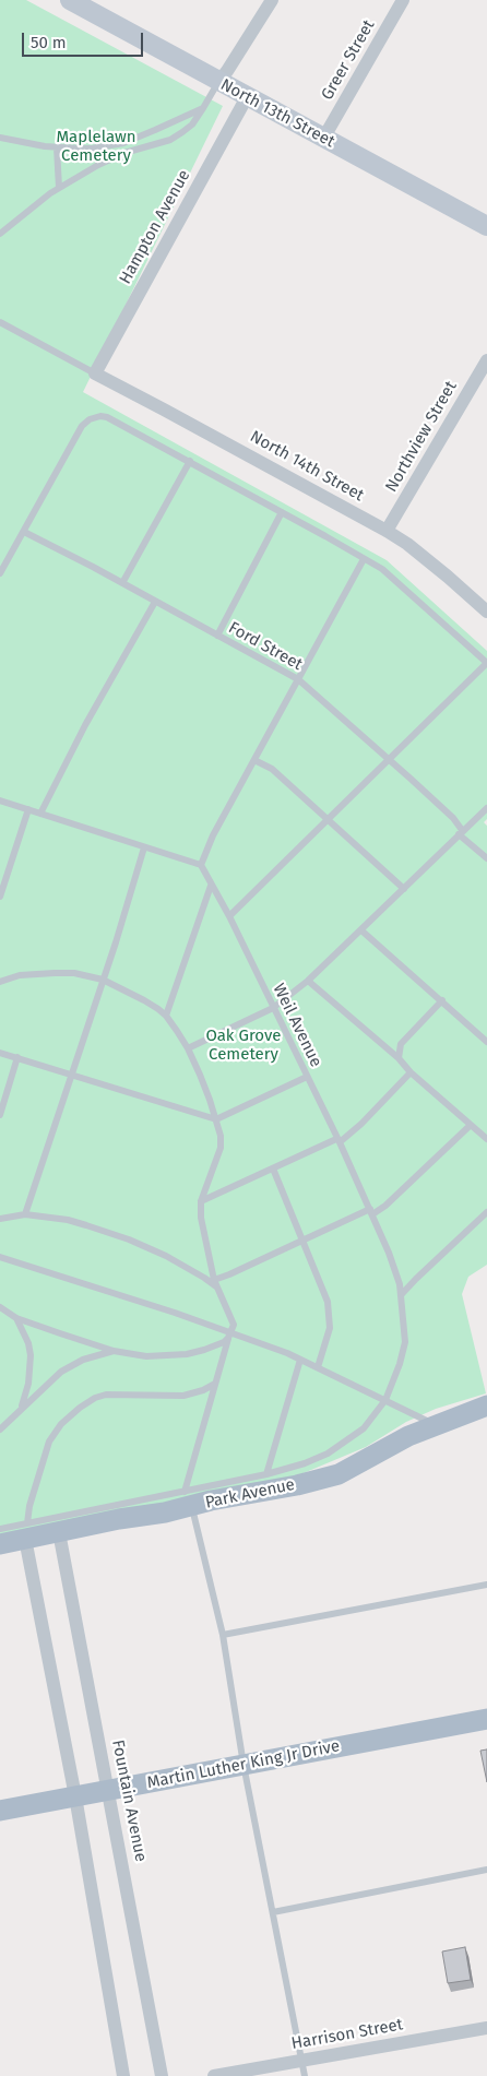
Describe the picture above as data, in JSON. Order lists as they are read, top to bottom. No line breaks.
{"streets":{"main road":["North 13th Street","Park Avenue","Martin Luther King Jr Drive"],"street":["Greer Street","Hampton Avenue","Northview Street","North 14th Street","Fountain Avenue","Harrison Street"],"lane":["Ford Street","Weil Avenue"]},"crossings":[["Greer Street","North 13th Street"],["North 13th Street","Hampton Avenue"],["Hampton Avenue","North 14th Street"],["Northview Street","North 14th Street"],["Weil Avenue","Park Avenue"],["Park Avenue","Fountain Avenue"],["Martin Luther King Jr Drive","Fountain Avenue"]],"parks":["Maplelawn Cemetery","Oak Grove Cemetery"],"scale_bar":"50 m"}
